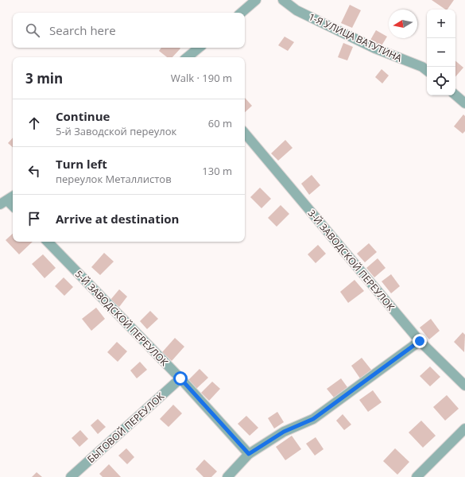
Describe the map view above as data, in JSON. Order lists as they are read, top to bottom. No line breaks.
{"streets":{"street":["1-Я УЛИЦА ВАТУТИНА","3-Й ЗАВОДСКОЙ ПЕРЕУЛОК","5-Й ЗАВОДСКОЙ ПЕРЕУЛОК","БЫТОВОЙ ПЕРЕУЛОК"]},"crossings":[["5-Й ЗАВОДСКОЙ ПЕРЕУЛОК","БЫТОВОЙ ПЕРЕУЛОК"]],"north":"left","page":{"map_buttons":["+","−"],"search":"Search here","heading":["3 min","Walk · 190 m"],"list":[["Continue","5-й Заводской переулок","60 m"],["Turn left","переулок Металлистов","130 m"],"Arrive at destination"]}}
